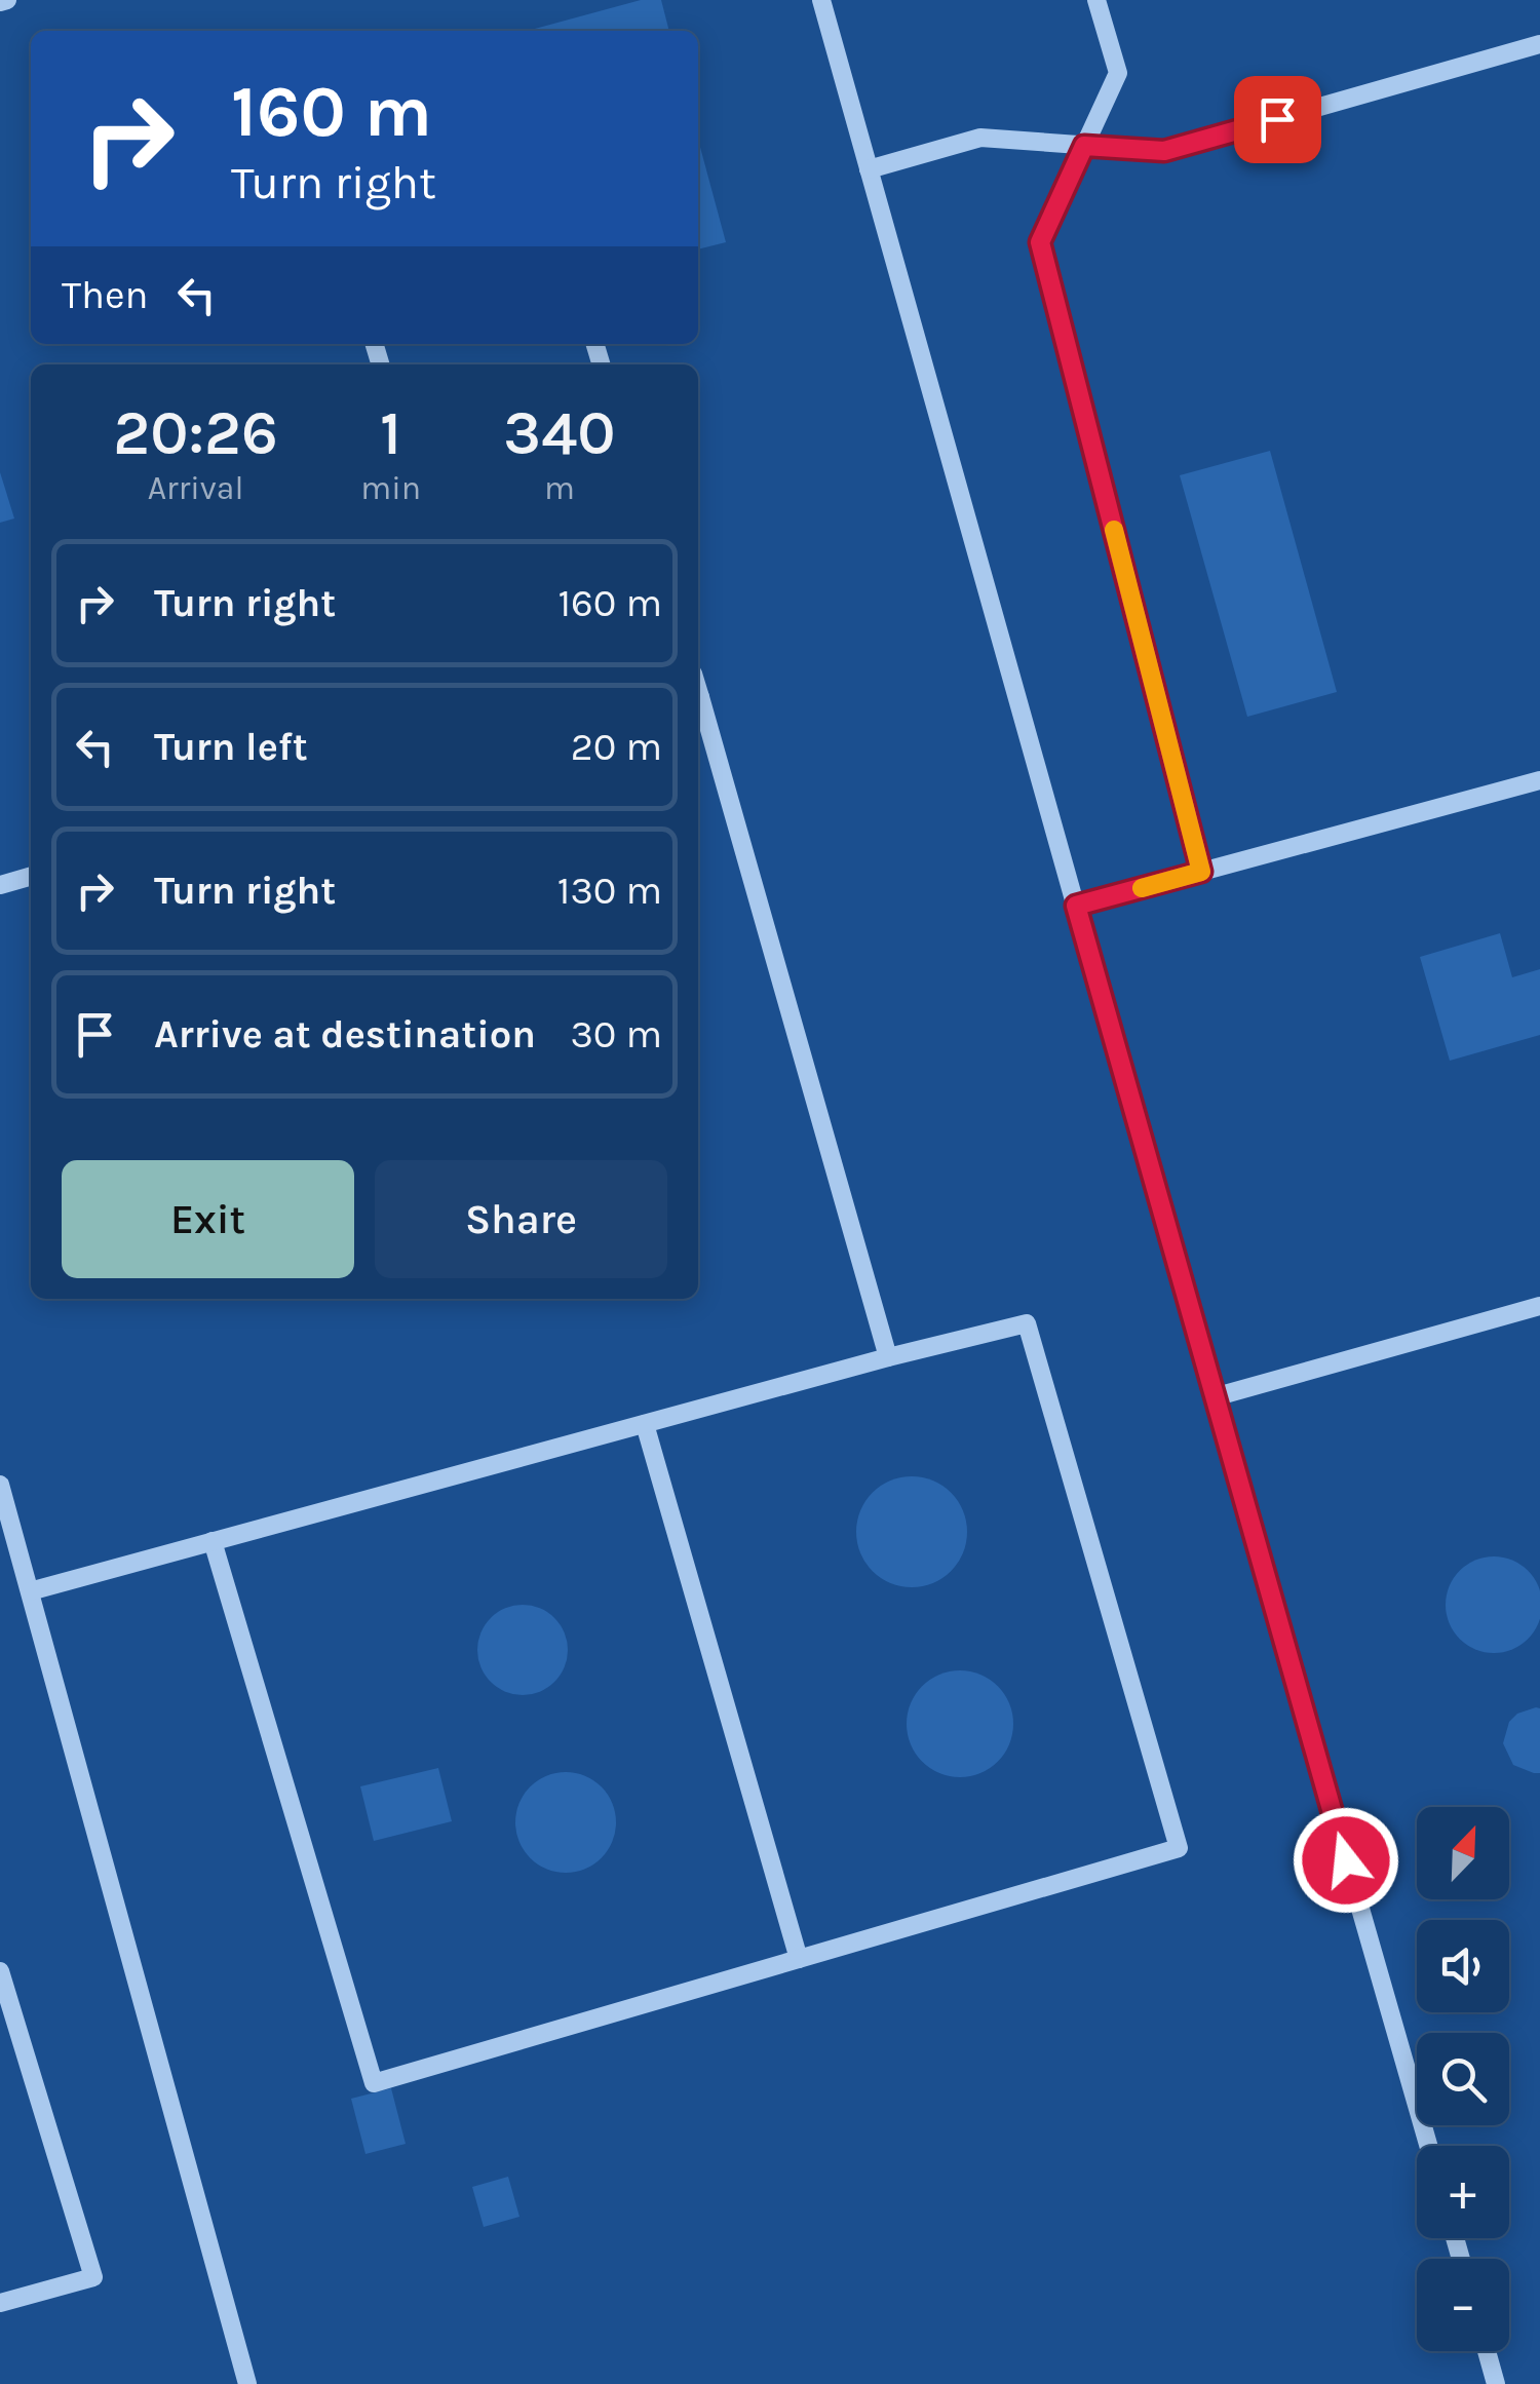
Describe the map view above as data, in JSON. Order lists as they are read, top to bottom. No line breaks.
{"north":"top right","page":{"turn":["160 m","Turn right"],"then":"Then","eta":["20:26","Arrival","1","min","340","m"],"list":[{"name":"Turn right","value":"160 m"},{"name":"Turn left","value":"20 m"},{"name":"Turn right","value":"130 m"},{"name":"Arrive at destination","value":"30 m"}],"buttons":["Exit","Share"],"map_buttons":["+","−"]}}
